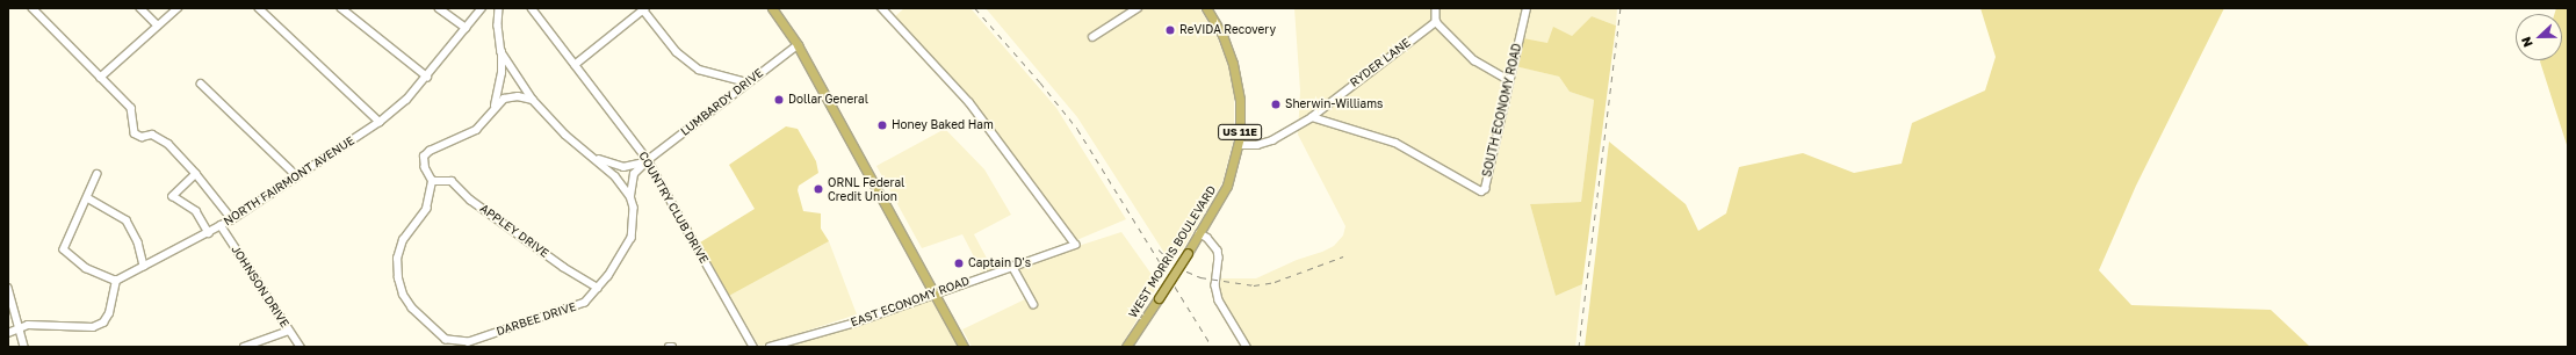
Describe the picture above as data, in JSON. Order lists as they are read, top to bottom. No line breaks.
{"streets":{"main road":["US 11E","WEST MORRIS BOULEVARD"],"street":["RYDER LANE","LUMBARDY DRIVE","SOUTH ECONOMY ROAD","NORTH FAIRMONT AVENUE","COUNTRY CLUB DRIVE","APPLEY DRIVE","JOHNSON DRIVE","EAST ECONOMY ROAD","DARBEE DRIVE"]},"crossings":[["RYDER LANE","SOUTH ECONOMY ROAD"],["RYDER LANE","WEST MORRIS BOULEVARD"],["LUMBARDY DRIVE","COUNTRY CLUB DRIVE"],["NORTH FAIRMONT AVENUE","JOHNSON DRIVE"],["APPLEY DRIVE","DARBEE DRIVE"]],"places":["ReVIDA Recovery","Dollar General","Sherwin-Williams","Honey Baked Ham","ORNL Federal Credit Union","Captain D's"],"north":"left"}
